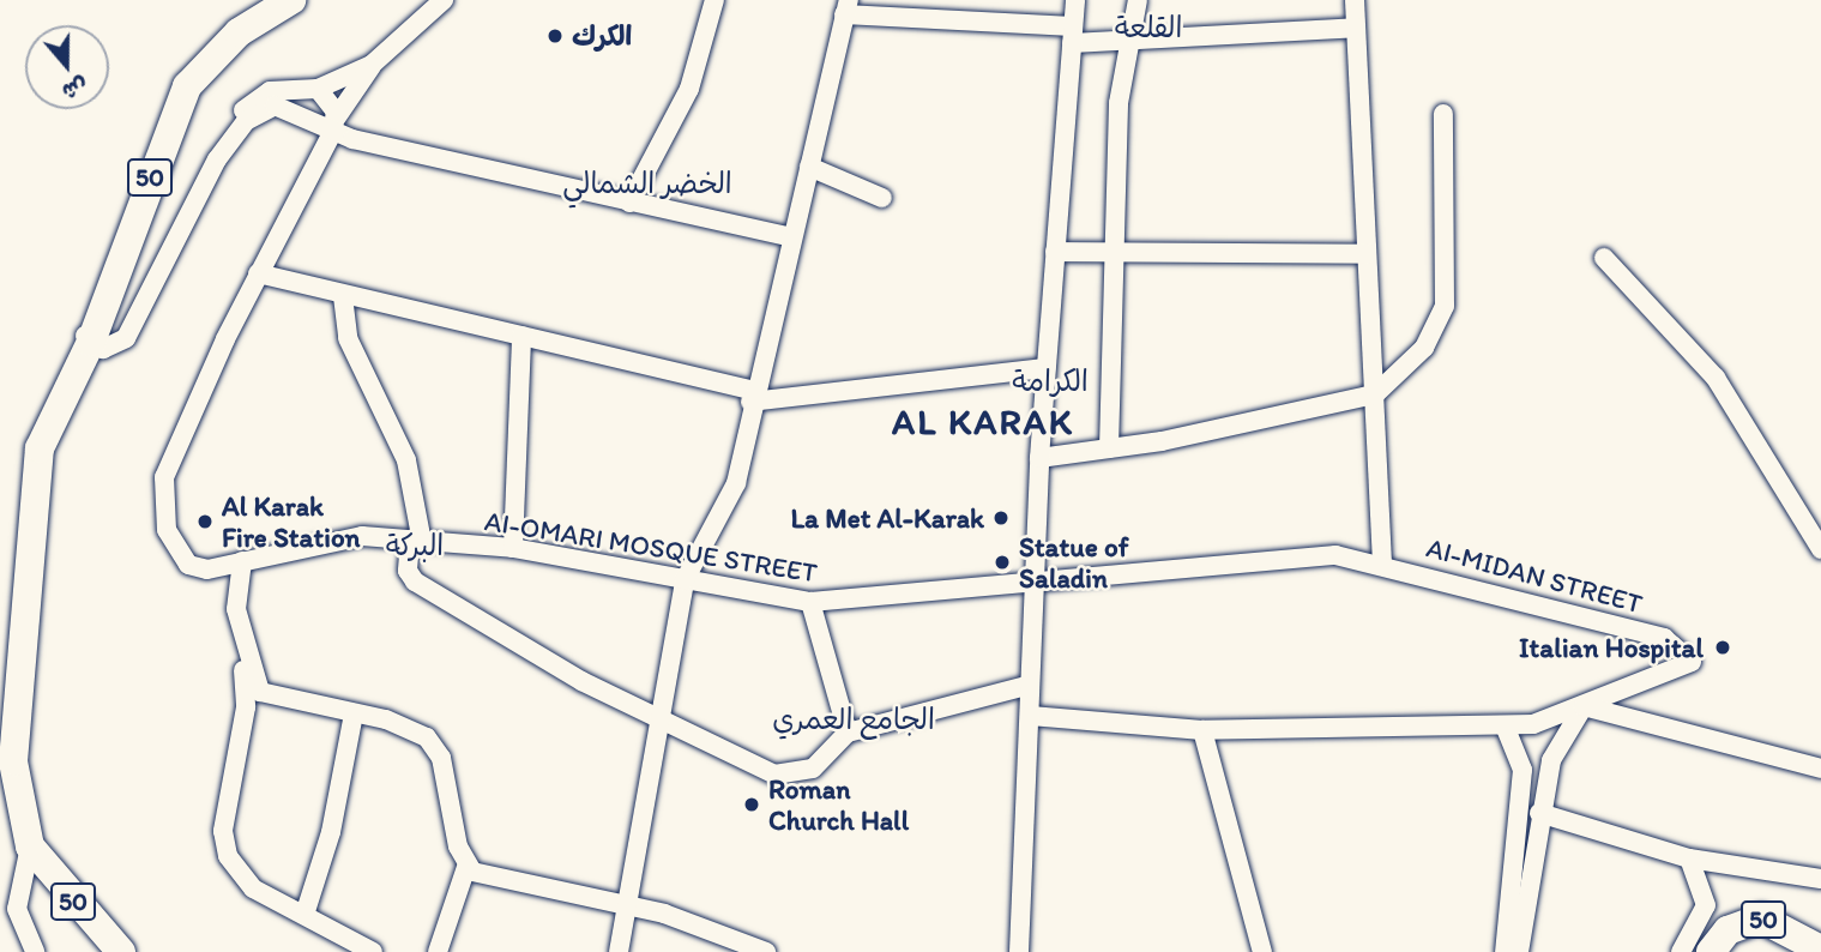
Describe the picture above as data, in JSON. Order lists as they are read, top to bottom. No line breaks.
{"streets":{"main road":["50"],"street":["AI-OMARI MOSQUE STREET","AI-MIDAN STREET"]},"crossings":[["AI-OMARI MOSQUE STREET","AI-MIDAN STREET"]],"districts":["القلعة","الخضر الشمالي","الكرامة","AL KARAK","البركة","الجامع العمري"],"places":["الكرك","La Met Al-Karak","Al Karak Fire Station","Statue of Saladin","Italian Hospital","Roman Church Hall"],"north":"bottom"}
